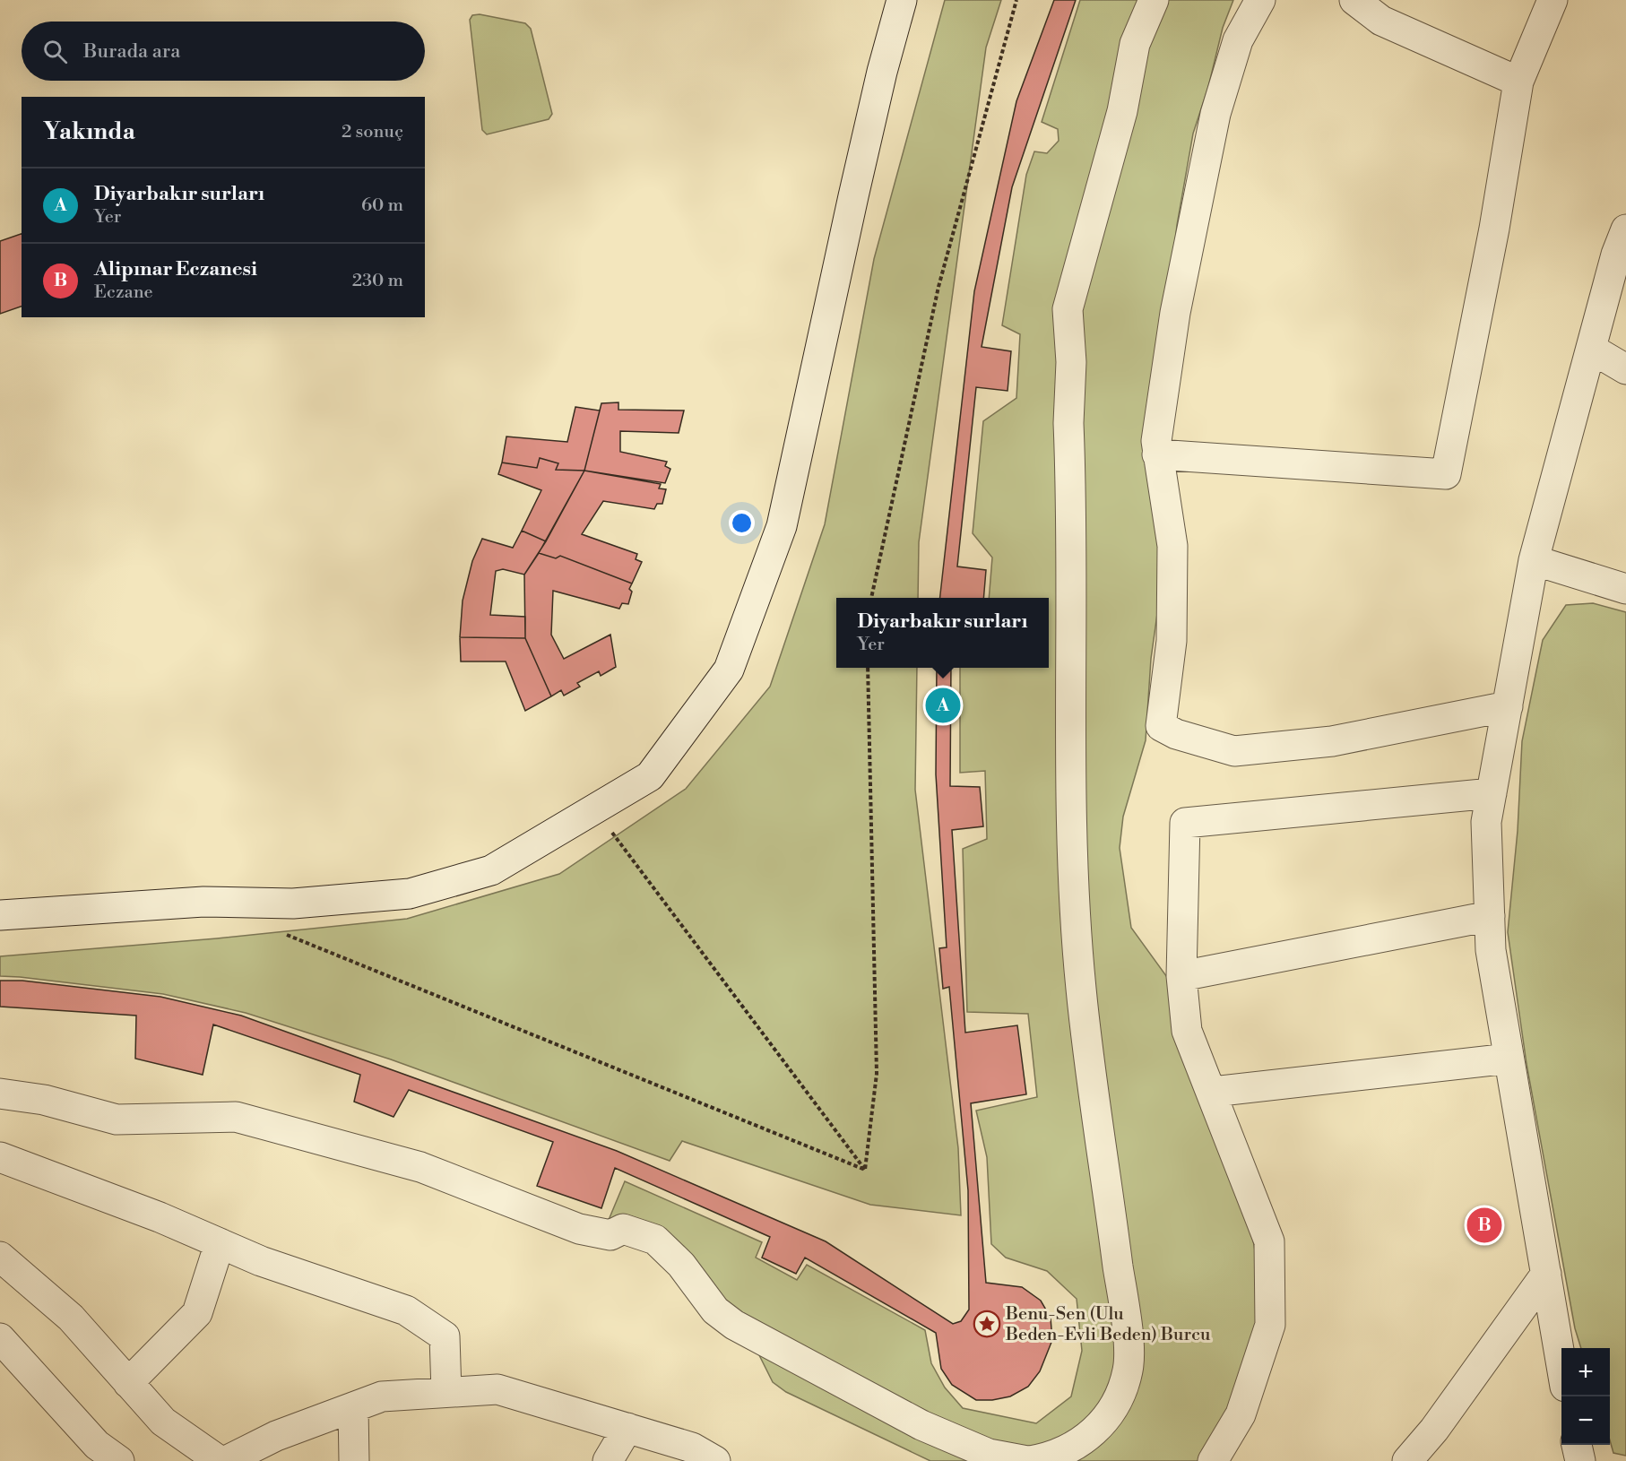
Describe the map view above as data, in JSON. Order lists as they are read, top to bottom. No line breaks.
{"places":{"place":["Benu-Sen (Ulu Beden-Evli Beden) Burcu"]},"page":{"search":"Burada ara","heading":["Yakında","2 sonuç"],"list":[{"mark":"A","name":"Diyarbakır surları","note":"Yer","value":"60 m"},{"mark":"B","name":"Alipınar Eczanesi","note":"Eczane","value":"230 m"}],"popup":["Diyarbakır surları","Yer"],"pins":["A","B"],"map_buttons":["+","−"]}}
